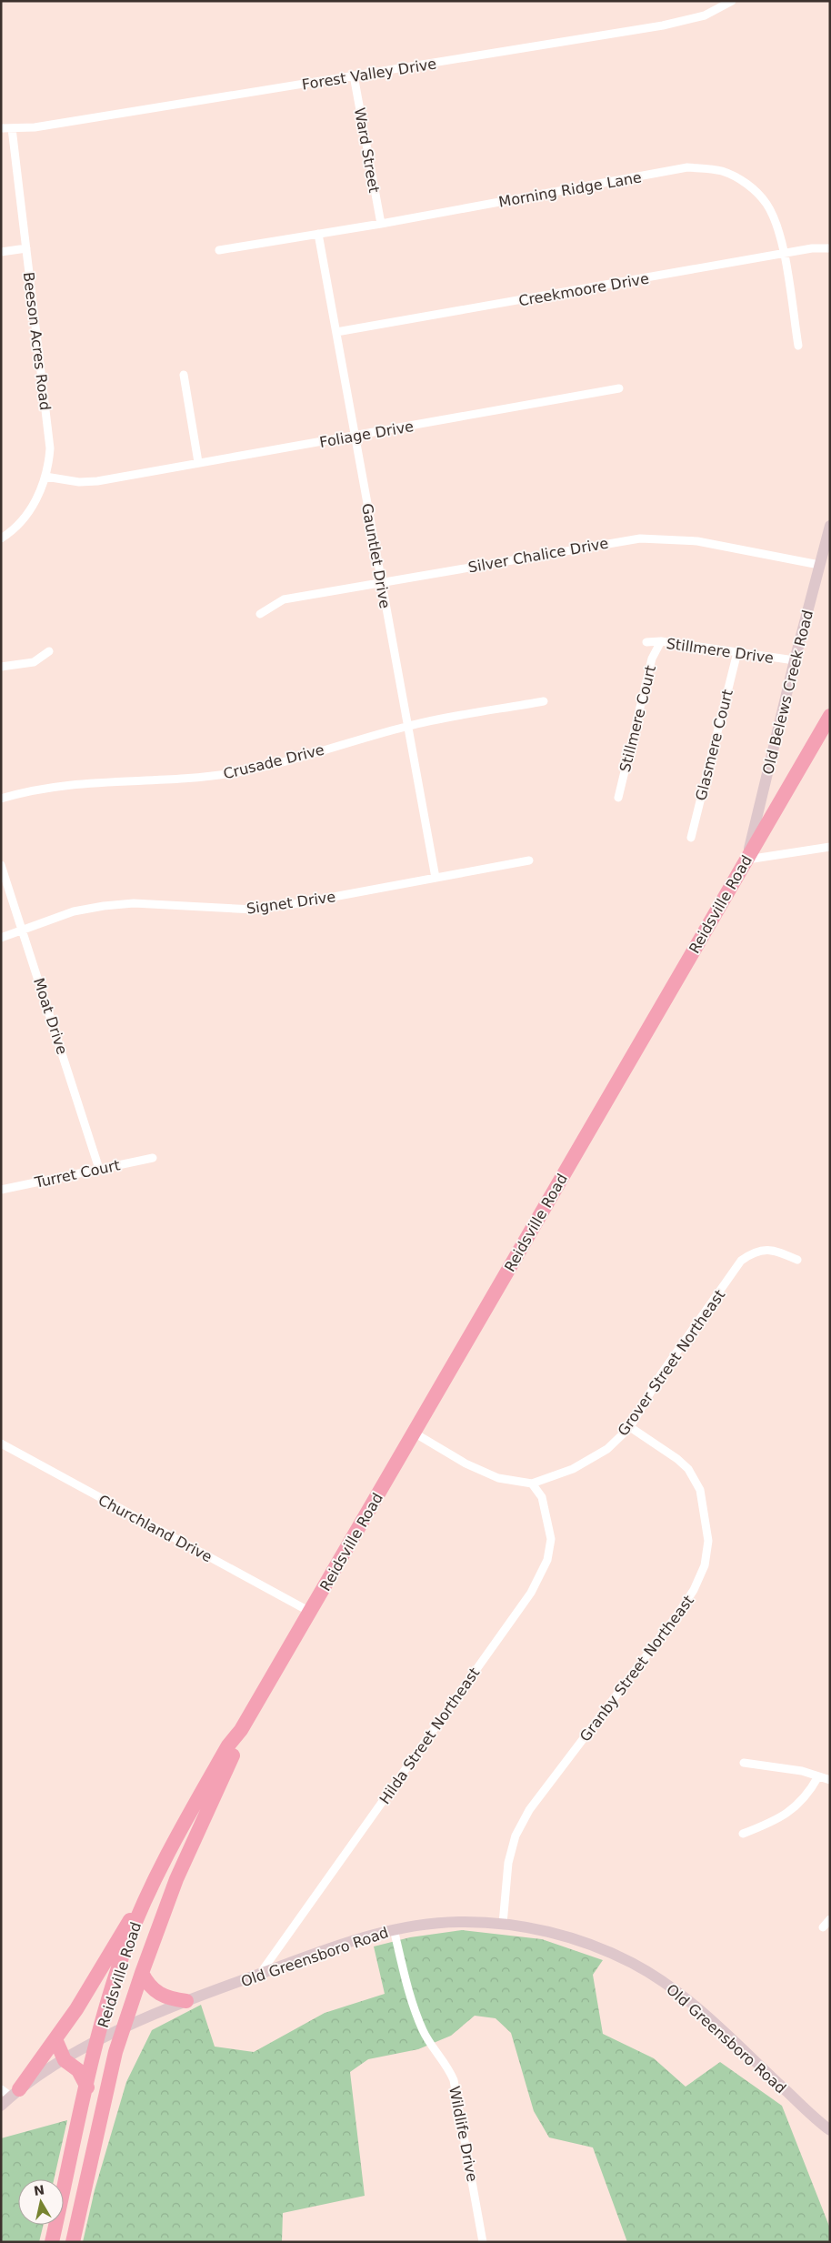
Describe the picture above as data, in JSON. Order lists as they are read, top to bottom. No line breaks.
{"streets":{"highway":["Reidsville Road"],"main road":["Old Belews Creek Road","Old Greensboro Road"],"street":["Forest Valley Drive","Ward Street","Morning Ridge Lane","Creekmoore Drive","Beeson Acres Road","Foliage Drive","Silver Chalice Drive","Gauntlet Drive","Stillmere Drive","Stillmere Court","Glasmere Court","Crusade Drive","Signet Drive","Moat Drive","Turret Court","Grover Street Northeast","Churchland Drive","Granby Street Northeast","Hilda Street Northeast","Wildlife Drive"]},"crossings":[["Forest Valley Drive","Ward Street"],["Forest Valley Drive","Beeson Acres Road"],["Ward Street","Morning Ridge Lane"],["Morning Ridge Lane","Creekmoore Drive"],["Morning Ridge Lane","Gauntlet Drive"],["Creekmoore Drive","Gauntlet Drive"],["Beeson Acres Road","Foliage Drive"],["Foliage Drive","Gauntlet Drive"],["Silver Chalice Drive","Gauntlet Drive"],["Silver Chalice Drive","Old Belews Creek Road"],["Gauntlet Drive","Crusade Drive"],["Gauntlet Drive","Signet Drive"],["Stillmere Drive","Old Belews Creek Road"],["Stillmere Drive","Stillmere Court"],["Stillmere Drive","Glasmere Court"],["Old Belews Creek Road","Reidsville Road"],["Signet Drive","Moat Drive"],["Reidsville Road","Churchland Drive"],["Reidsville Road","Old Greensboro Road"],["Moat Drive","Turret Court"],["Grover Street Northeast","Granby Street Northeast"],["Grover Street Northeast","Hilda Street Northeast"],["Granby Street Northeast","Old Greensboro Road"],["Hilda Street Northeast","Old Greensboro Road"],["Old Greensboro Road","Wildlife Drive"]],"north":"top"}
